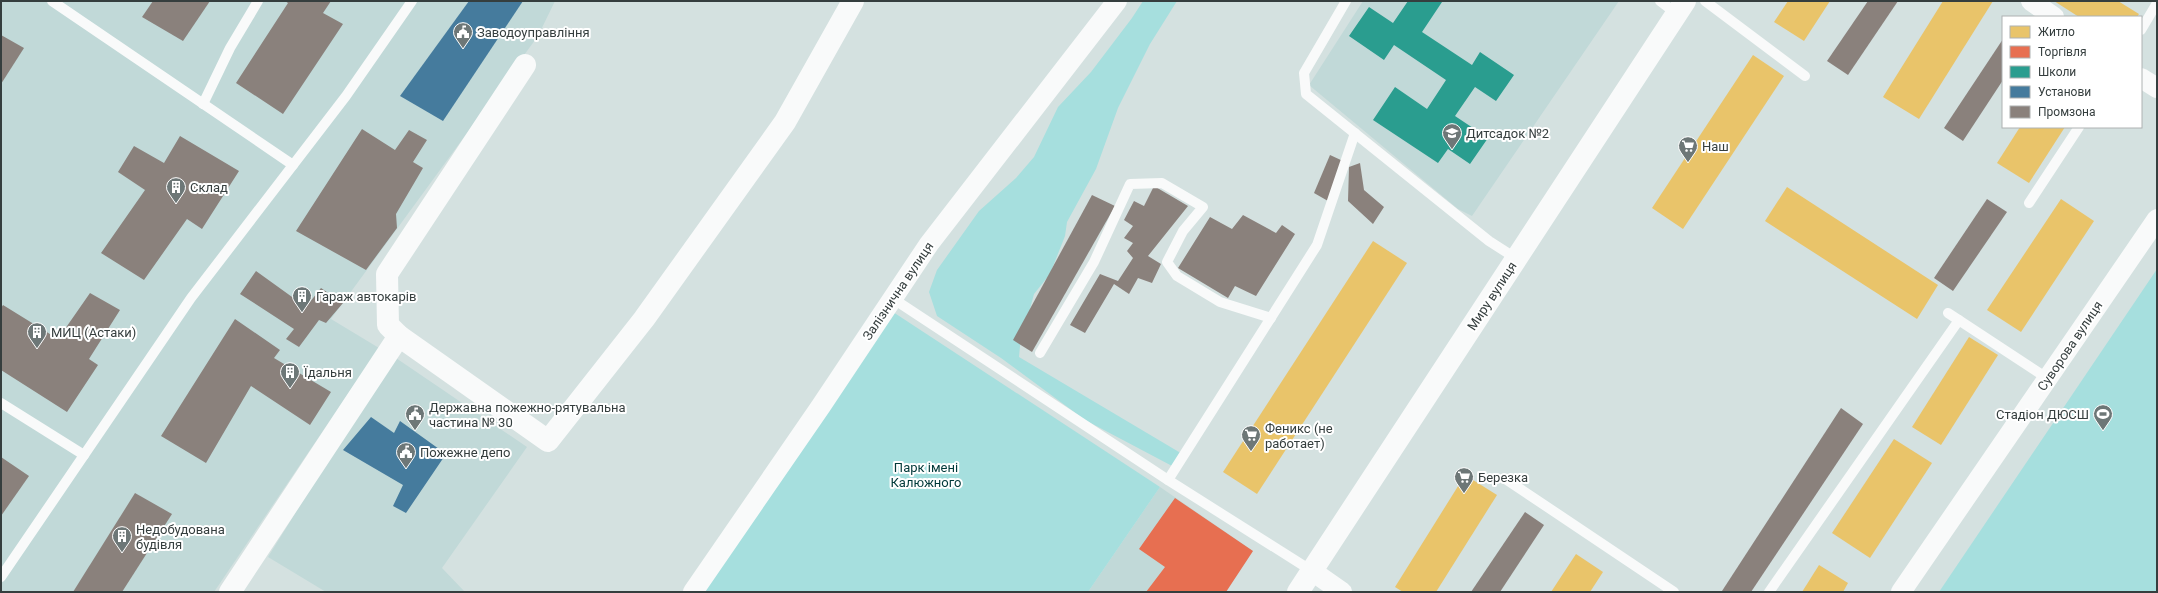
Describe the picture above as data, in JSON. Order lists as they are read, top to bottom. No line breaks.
{"streets":{"street":["Залізнична вулиця","Миру вулиця","Суворова вулиця"]},"parks":["Парк імені Калюжного"],"places":{"public building":["Заводоуправління","Державна пожежно-рятувальна частина № 30","Пожежне депо"],"school or university":["Дитсадок №2"],"supermarket":["Наш","Феникс (не работает)","Березка"],"building":["Склад","Гараж автокарів","МИЦ (Астаки)","Їдальня","Недобудована будівля"],"sports":["Стадіон ДЮСШ"]},"legend":["Житло","Торгівля","Школи","Установи","Промзона"]}
